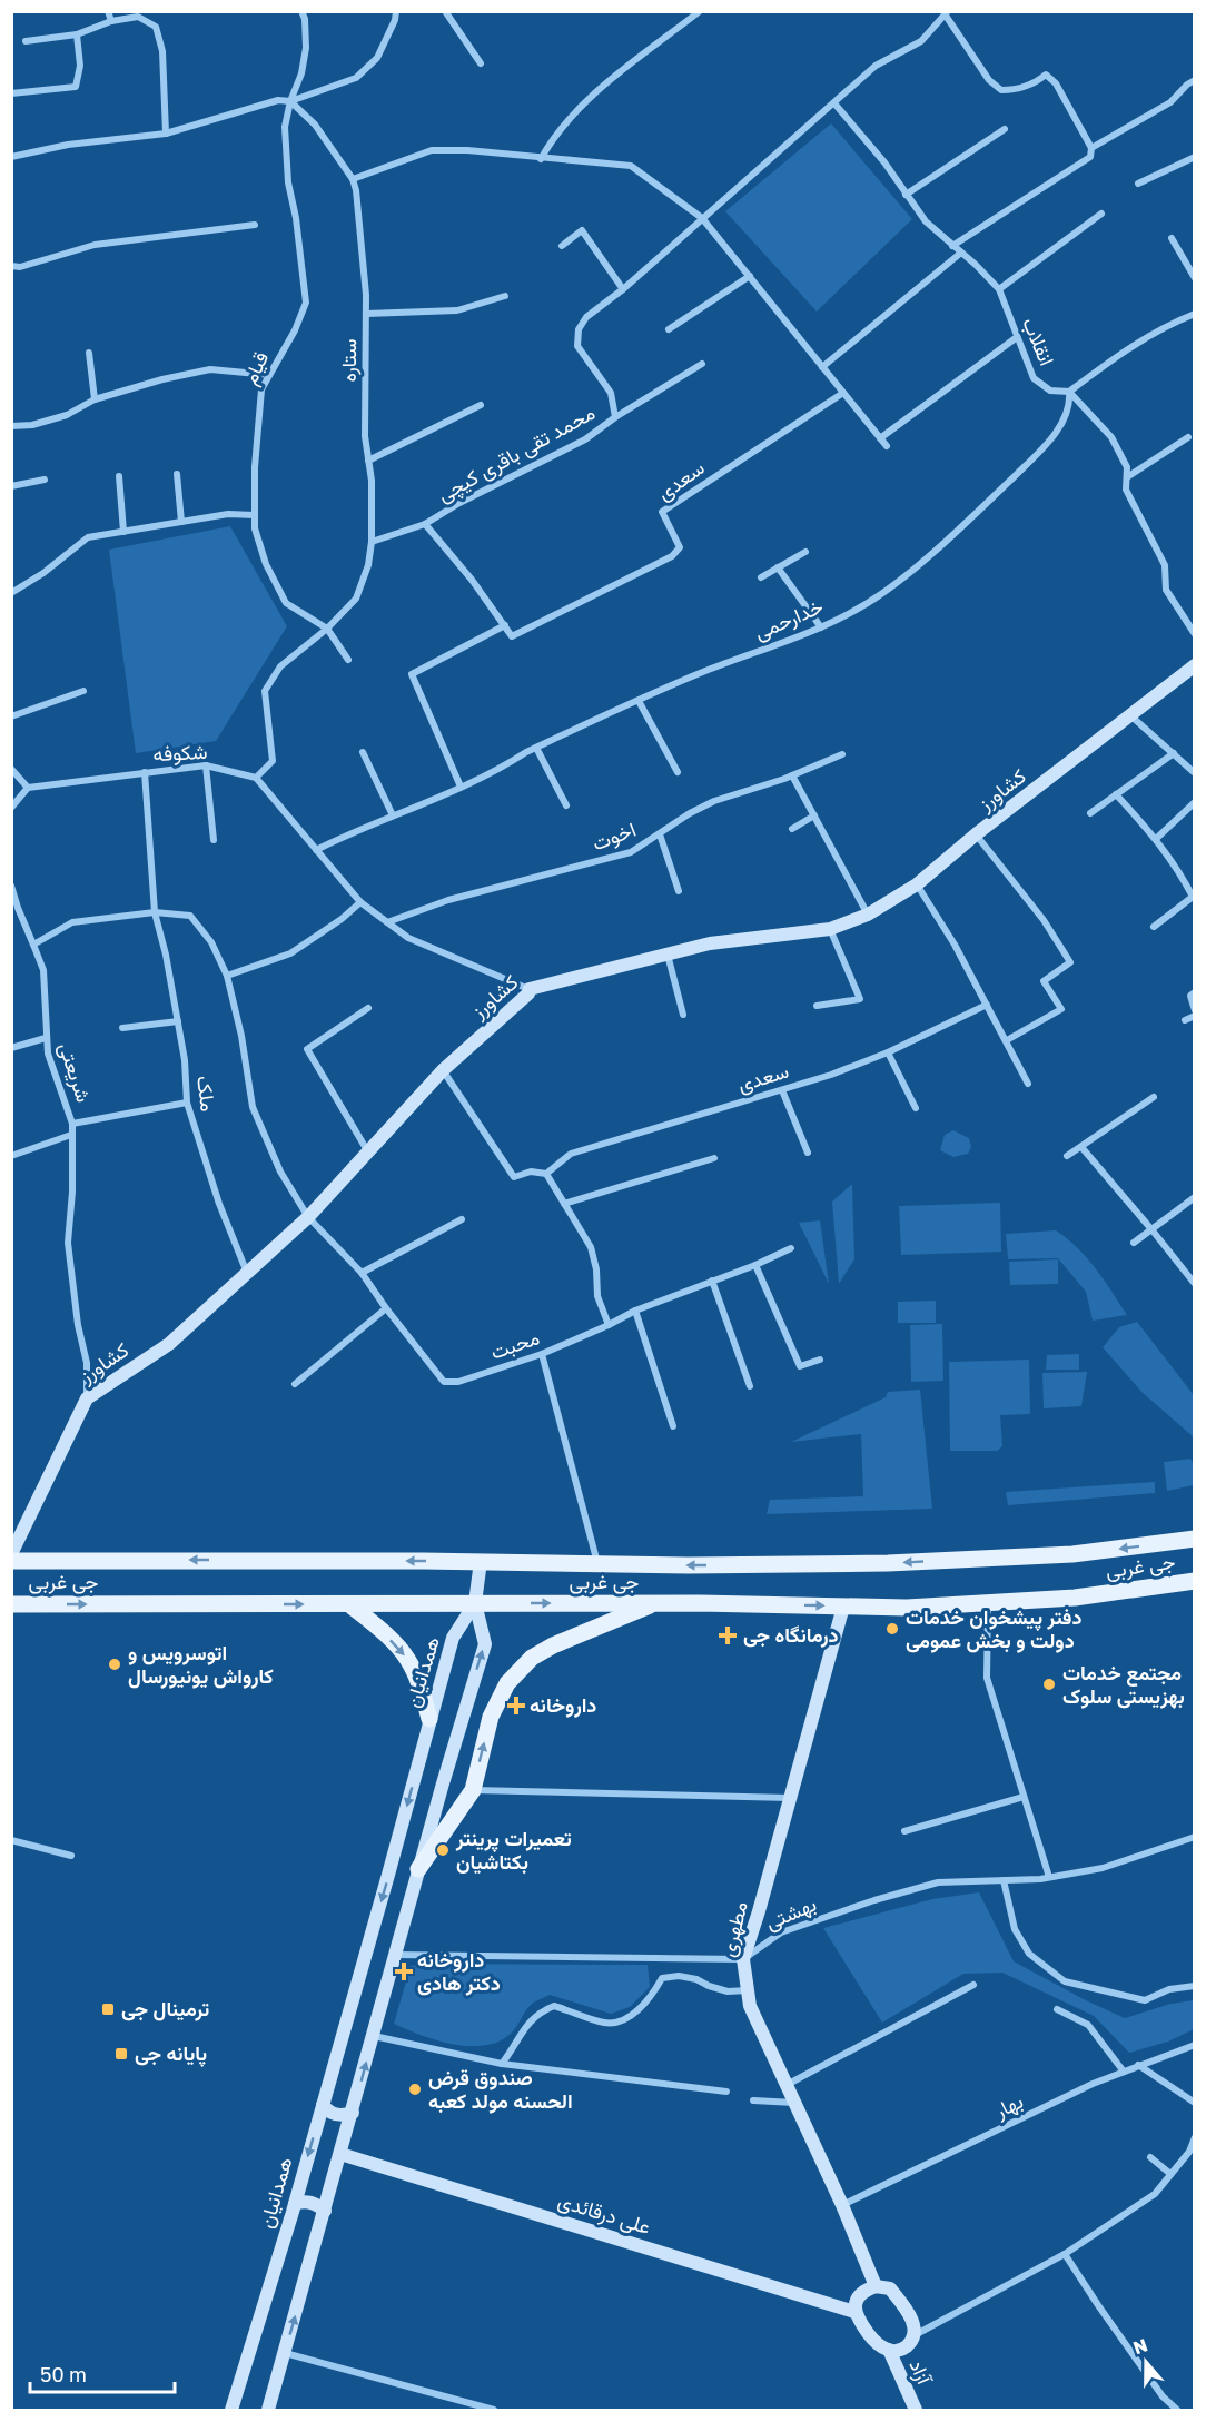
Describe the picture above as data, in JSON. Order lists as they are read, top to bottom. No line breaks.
{"streets":{"main road":["جی غربی"],"street":["انقلاب","ستاره","قیام","محمد تقی باقری کیچی","سعدی","خدارحمی","شکوفه","کشاورز","اخوت","شریعتی","ملک","محبت","همدانیان","بهشتی","مطهری","بهار","علی درقائدی","آزاد"]},"crossings":[["انقلاب","محمد تقی باقری کیچی"],["انقلاب","خدارحمی"],["ستاره","قیام"],["ستاره","محمد تقی باقری کیچی"],["کشاورز","شریعتی"],["کشاورز","ملک"],["کشاورز","محبت"],["ملک","محبت"],["جی غربی","همدانیان"],["جی غربی","مطهری"],["بهشتی","مطهری"],["مطهری","بهار"],["مطهری","علی درقائدی"],["مطهری","آزاد"],["علی درقائدی","آزاد"]],"places":{"other":["دفتر پیشخوان خدمات دولت و بخش عمومی","اتوسرویس و کارواش یونیورسال","مجتمع خدمات بهزیستی سلوک","تعمیرات پرینتر بکتاشیان","صندوق قرض الحسنه مولد کعبه"],"health":["درمانگاه جی","داروخانه","داروخانه دکتر هادی"],"transit":["ترمینال جی","پایانه جی"]},"scale_bar":"50 m","north":"top"}
